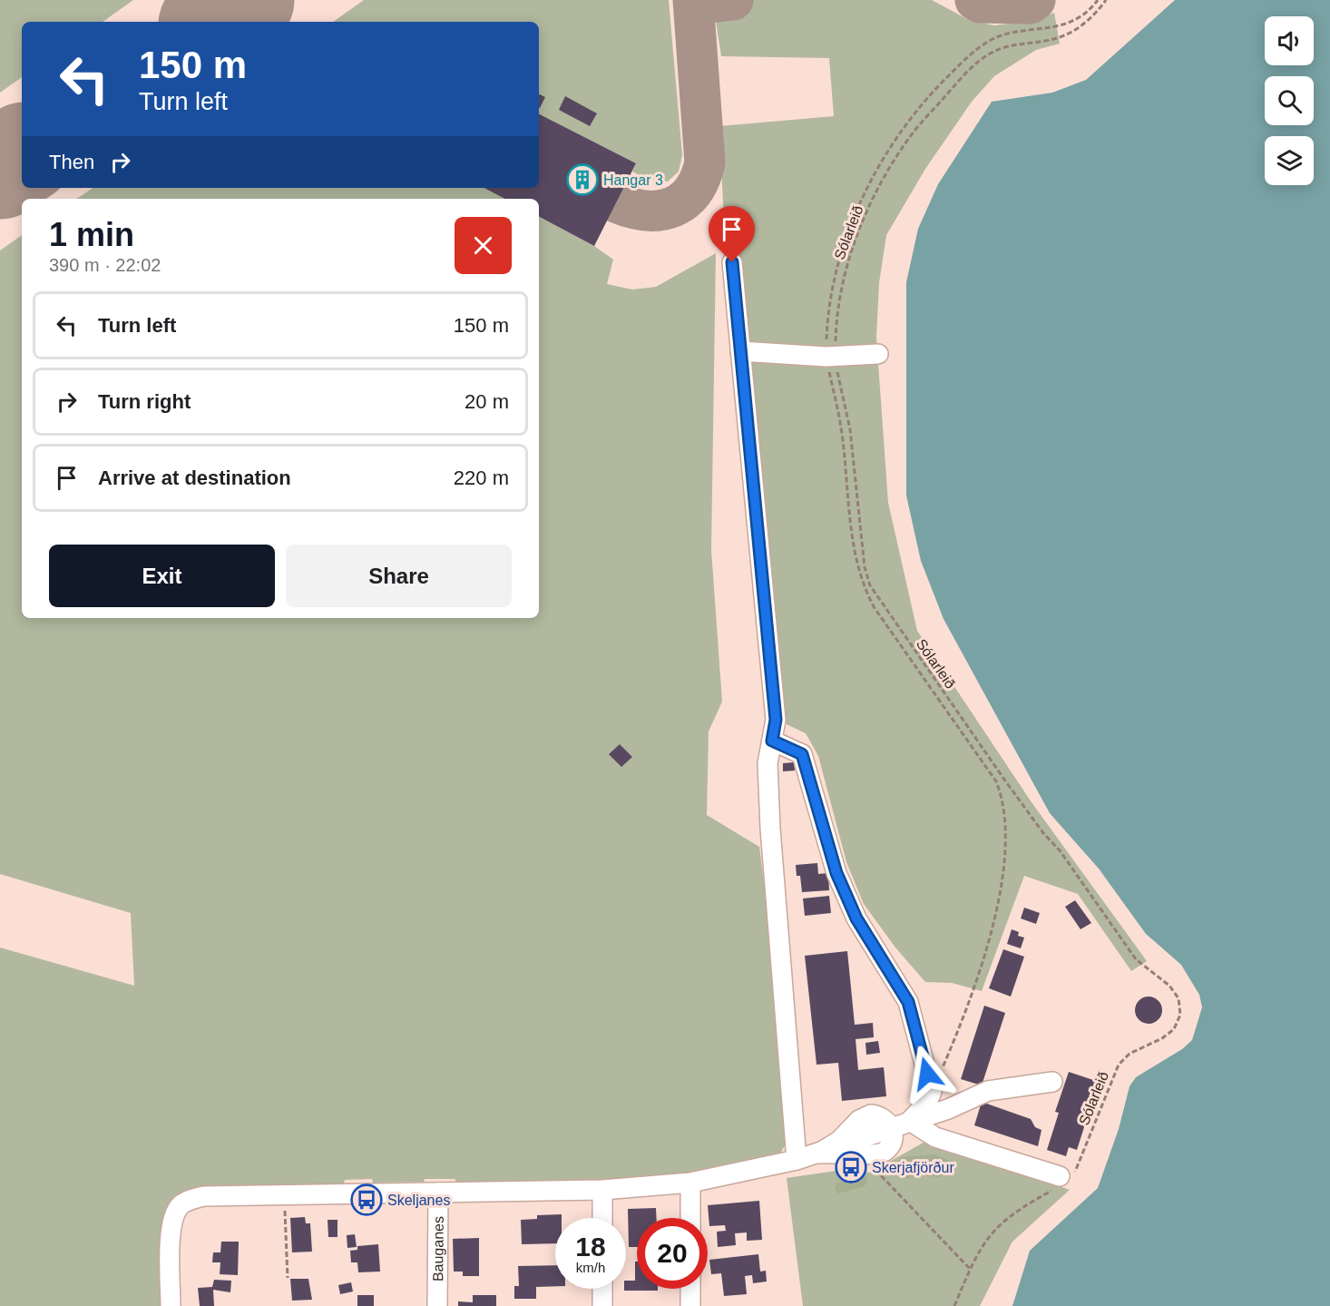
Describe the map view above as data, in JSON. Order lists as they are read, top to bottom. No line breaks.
{"streets":{"street":["Bauganes"],"path":["Sólarleið"]},"places":{"building":["Hangar 3"],"bus stop":["Skerjafjörður","Skeljanes"]},"page":{"turn":["150 m","Turn left"],"then":"Then","heading":["1 min","390 m · 22:02"],"list":[{"name":"Turn left","value":"150 m"},{"name":"Turn right","value":"20 m"},{"name":"Arrive at destination","value":"220 m"}],"buttons":["Exit","Share"],"speed":"18 km/h","limit":"20"}}
